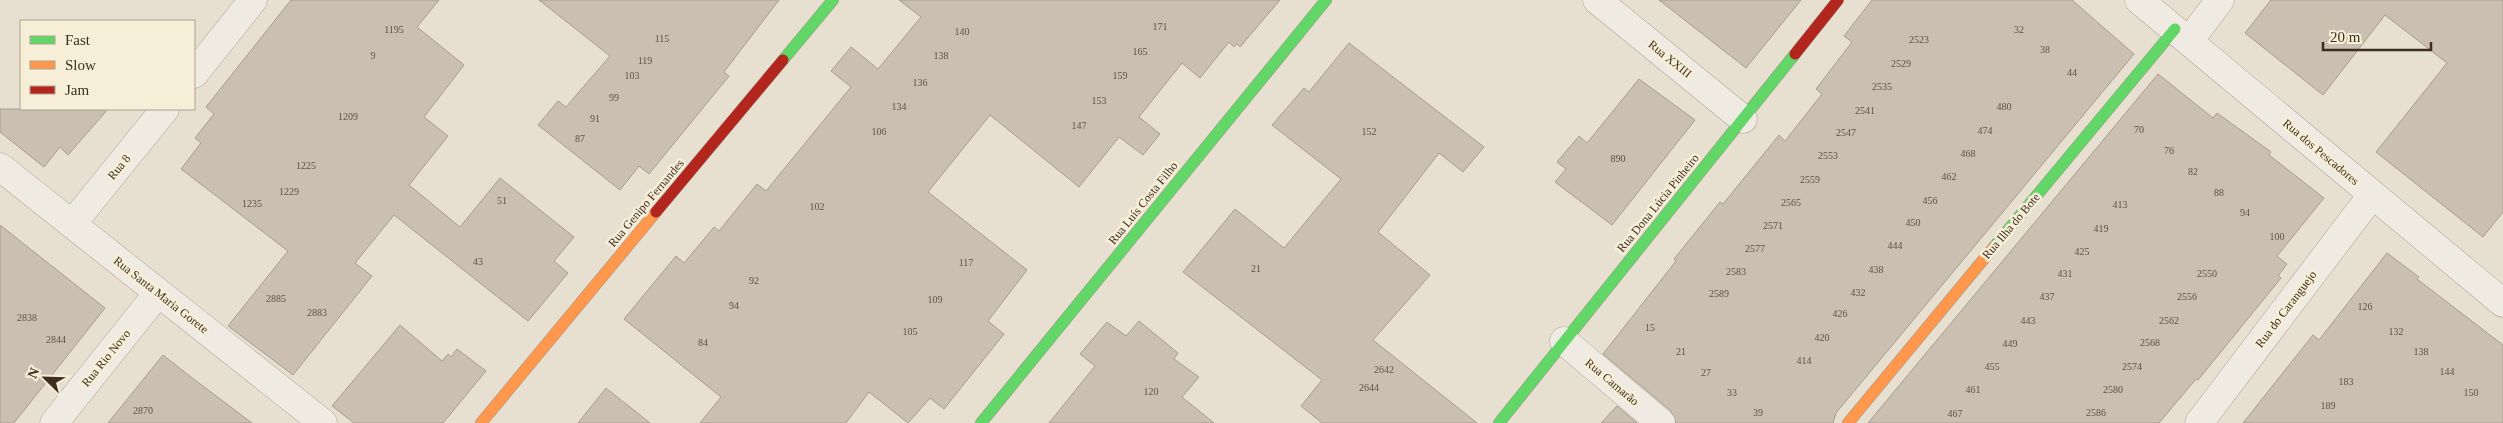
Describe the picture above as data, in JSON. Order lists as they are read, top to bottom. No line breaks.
{"streets":{"street":["Rua XXIII","Rua dos Pescadores","Rua 8","Rua Genipo Fernandes","Rua Luís Costa Filho","Rua Dona Lúcia Pinheiro","Rua Ilha do Bote","Rua Santa Maria Gorete","Rua do Caranguejo","Rua Rio Novo","Rua Camarão"]},"crossings":[["Rua XXIII","Rua Dona Lúcia Pinheiro"],["Rua dos Pescadores","Rua Ilha do Bote"],["Rua dos Pescadores","Rua do Caranguejo"],["Rua 8","Rua Santa Maria Gorete"],["Rua Dona Lúcia Pinheiro","Rua Camarão"],["Rua Santa Maria Gorete","Rua Rio Novo"]],"house_numbers":["171","1195","32","140","115","2523","38","165","9","138","119","2529","44","103","159","136","2535","99","153","134","480","2541","1209","91","147","70","474","106","152","2547","87","76","468","2553","890","1225","82","462","2559","1229","88","51","456","2565","1235","413","102","94","450","2571","419","100","444","2577","425","43","117","21","438","2583","431","2550","92","432","2589","437","2556","2885","109","94","126","2883","426","2838","443","2562","15","105","132","420","2844","84","2568","449","21","138","414","455","2574","2642","144","27","183","2644","461","2580","120","33","150","189","2870","39","2586","467"],"legend":["Fast","Slow","Jam"],"scale_bar":"20 m","north":"top left"}
